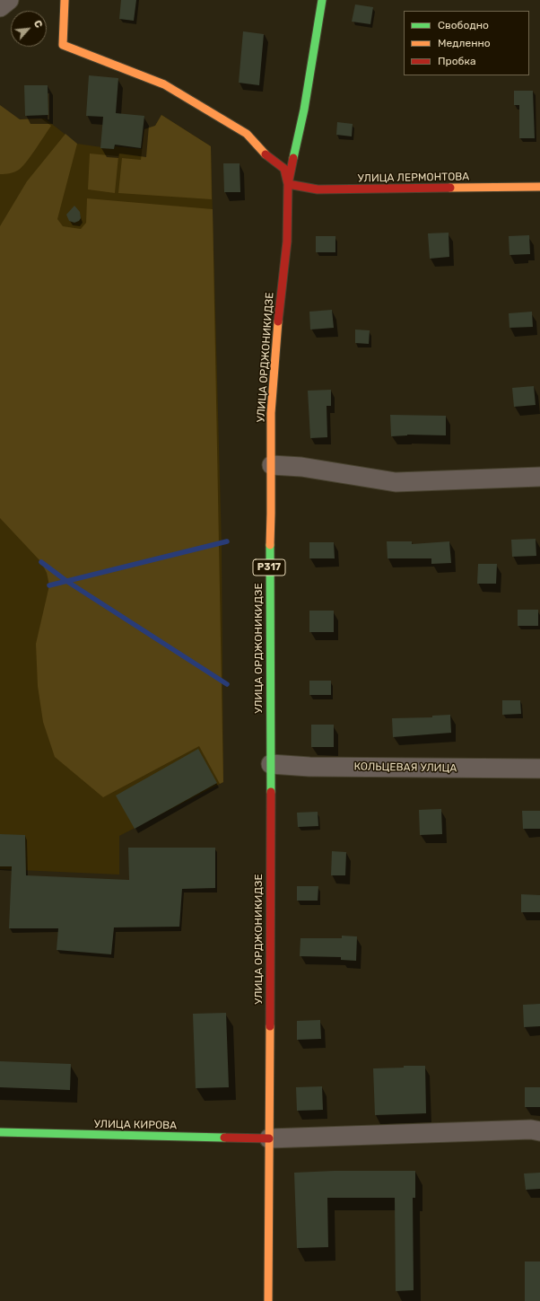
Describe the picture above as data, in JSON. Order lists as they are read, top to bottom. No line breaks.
{"streets":{"main road":["УЛИЦА ЛЕРМОНТОВА","УЛИЦА ОРДЖОНИКИДЗЕ","Р317","УЛИЦА КИРОВА"],"street":["КОЛЬЦЕВАЯ УЛИЦА"]},"crossings":[["УЛИЦА ЛЕРМОНТОВА","УЛИЦА ОРДЖОНИКИДЗЕ"],["УЛИЦА ОРДЖОНИКИДЗЕ","КОЛЬЦЕВАЯ УЛИЦА"],["УЛИЦА ОРДЖОНИКИДЗЕ","УЛИЦА КИРОВА"]],"legend":["Свободно","Медленно","Пробка"],"north":"top right"}
